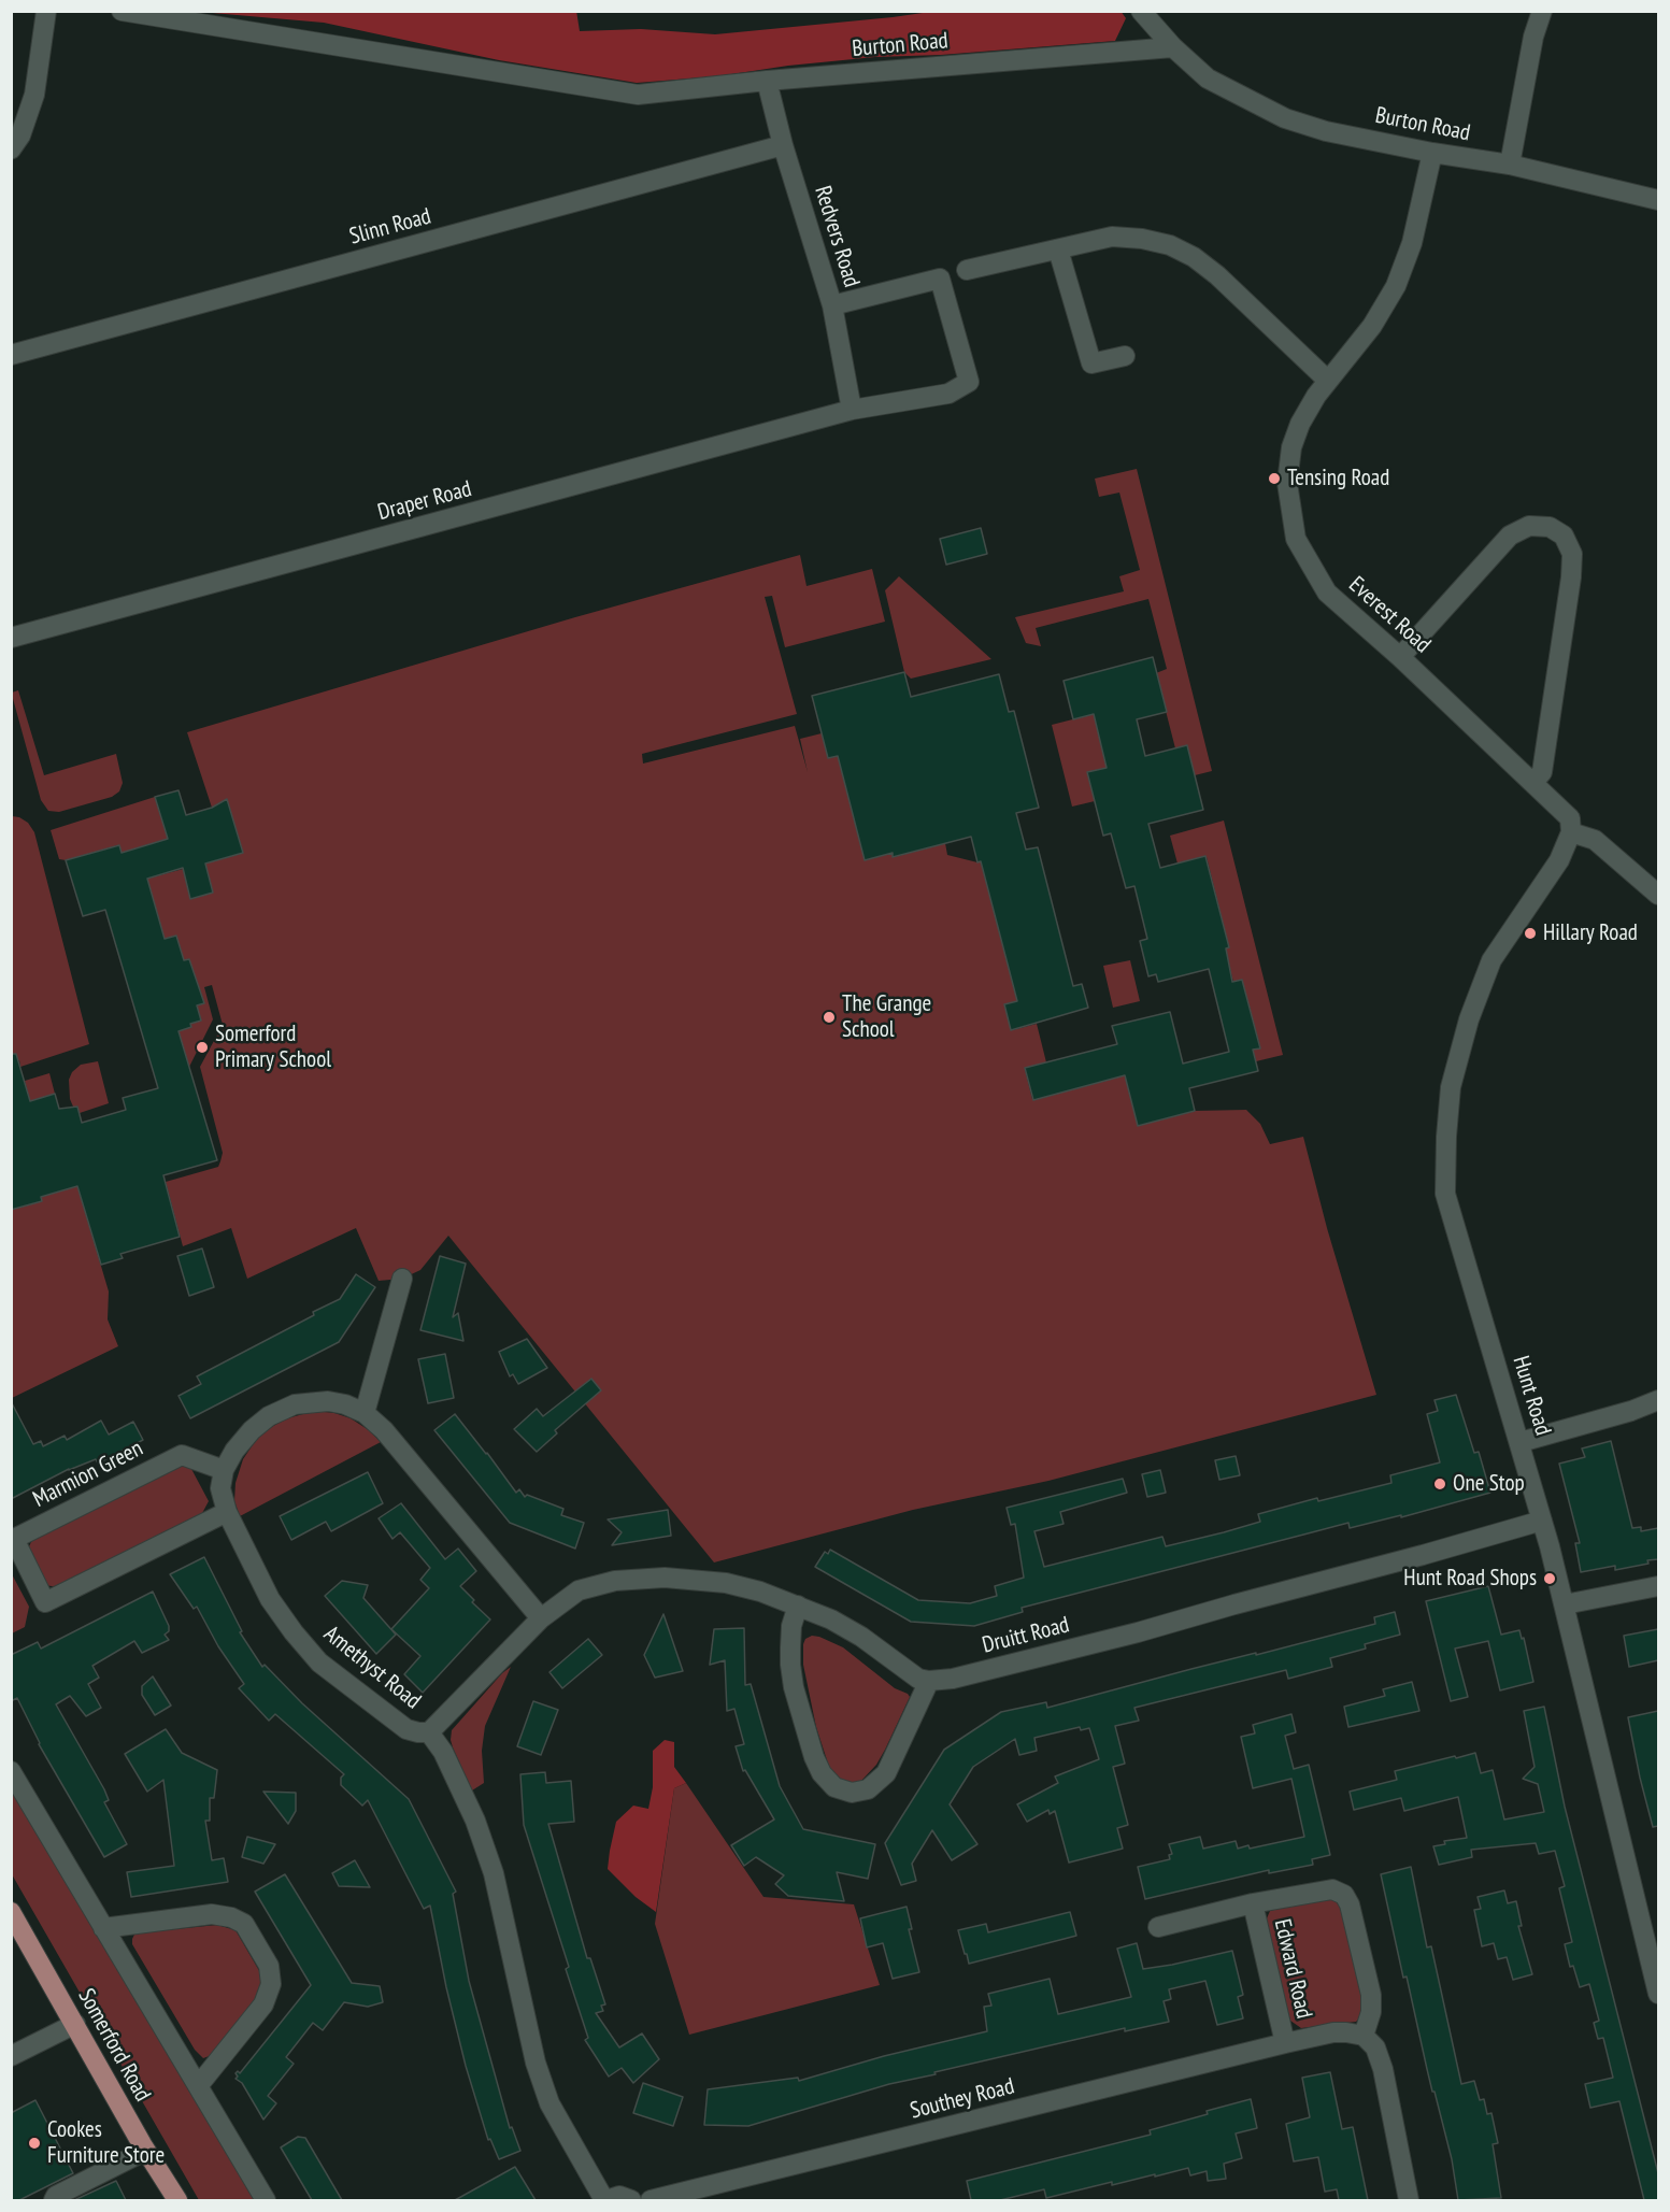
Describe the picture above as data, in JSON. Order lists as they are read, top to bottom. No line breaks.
{"streets":{"main road":["Somerford Road"],"street":["Burton Road","Slinn Road","Redvers Road","Draper Road","Everest Road","Hunt Road","Marmion Green","Druitt Road","Amethyst Road","Edward Road","Southey Road"]},"crossings":[["Burton Road","Redvers Road"],["Burton Road","Everest Road"],["Slinn Road","Redvers Road"],["Redvers Road","Draper Road"],["Everest Road","Hunt Road"],["Hunt Road","Druitt Road"],["Marmion Green","Amethyst Road"],["Edward Road","Southey Road"]],"places":["Tensing Road","Hillary Road","The Grange School","Somerford Primary School","One Stop","Hunt Road Shops","Cookes Furniture Store"]}
